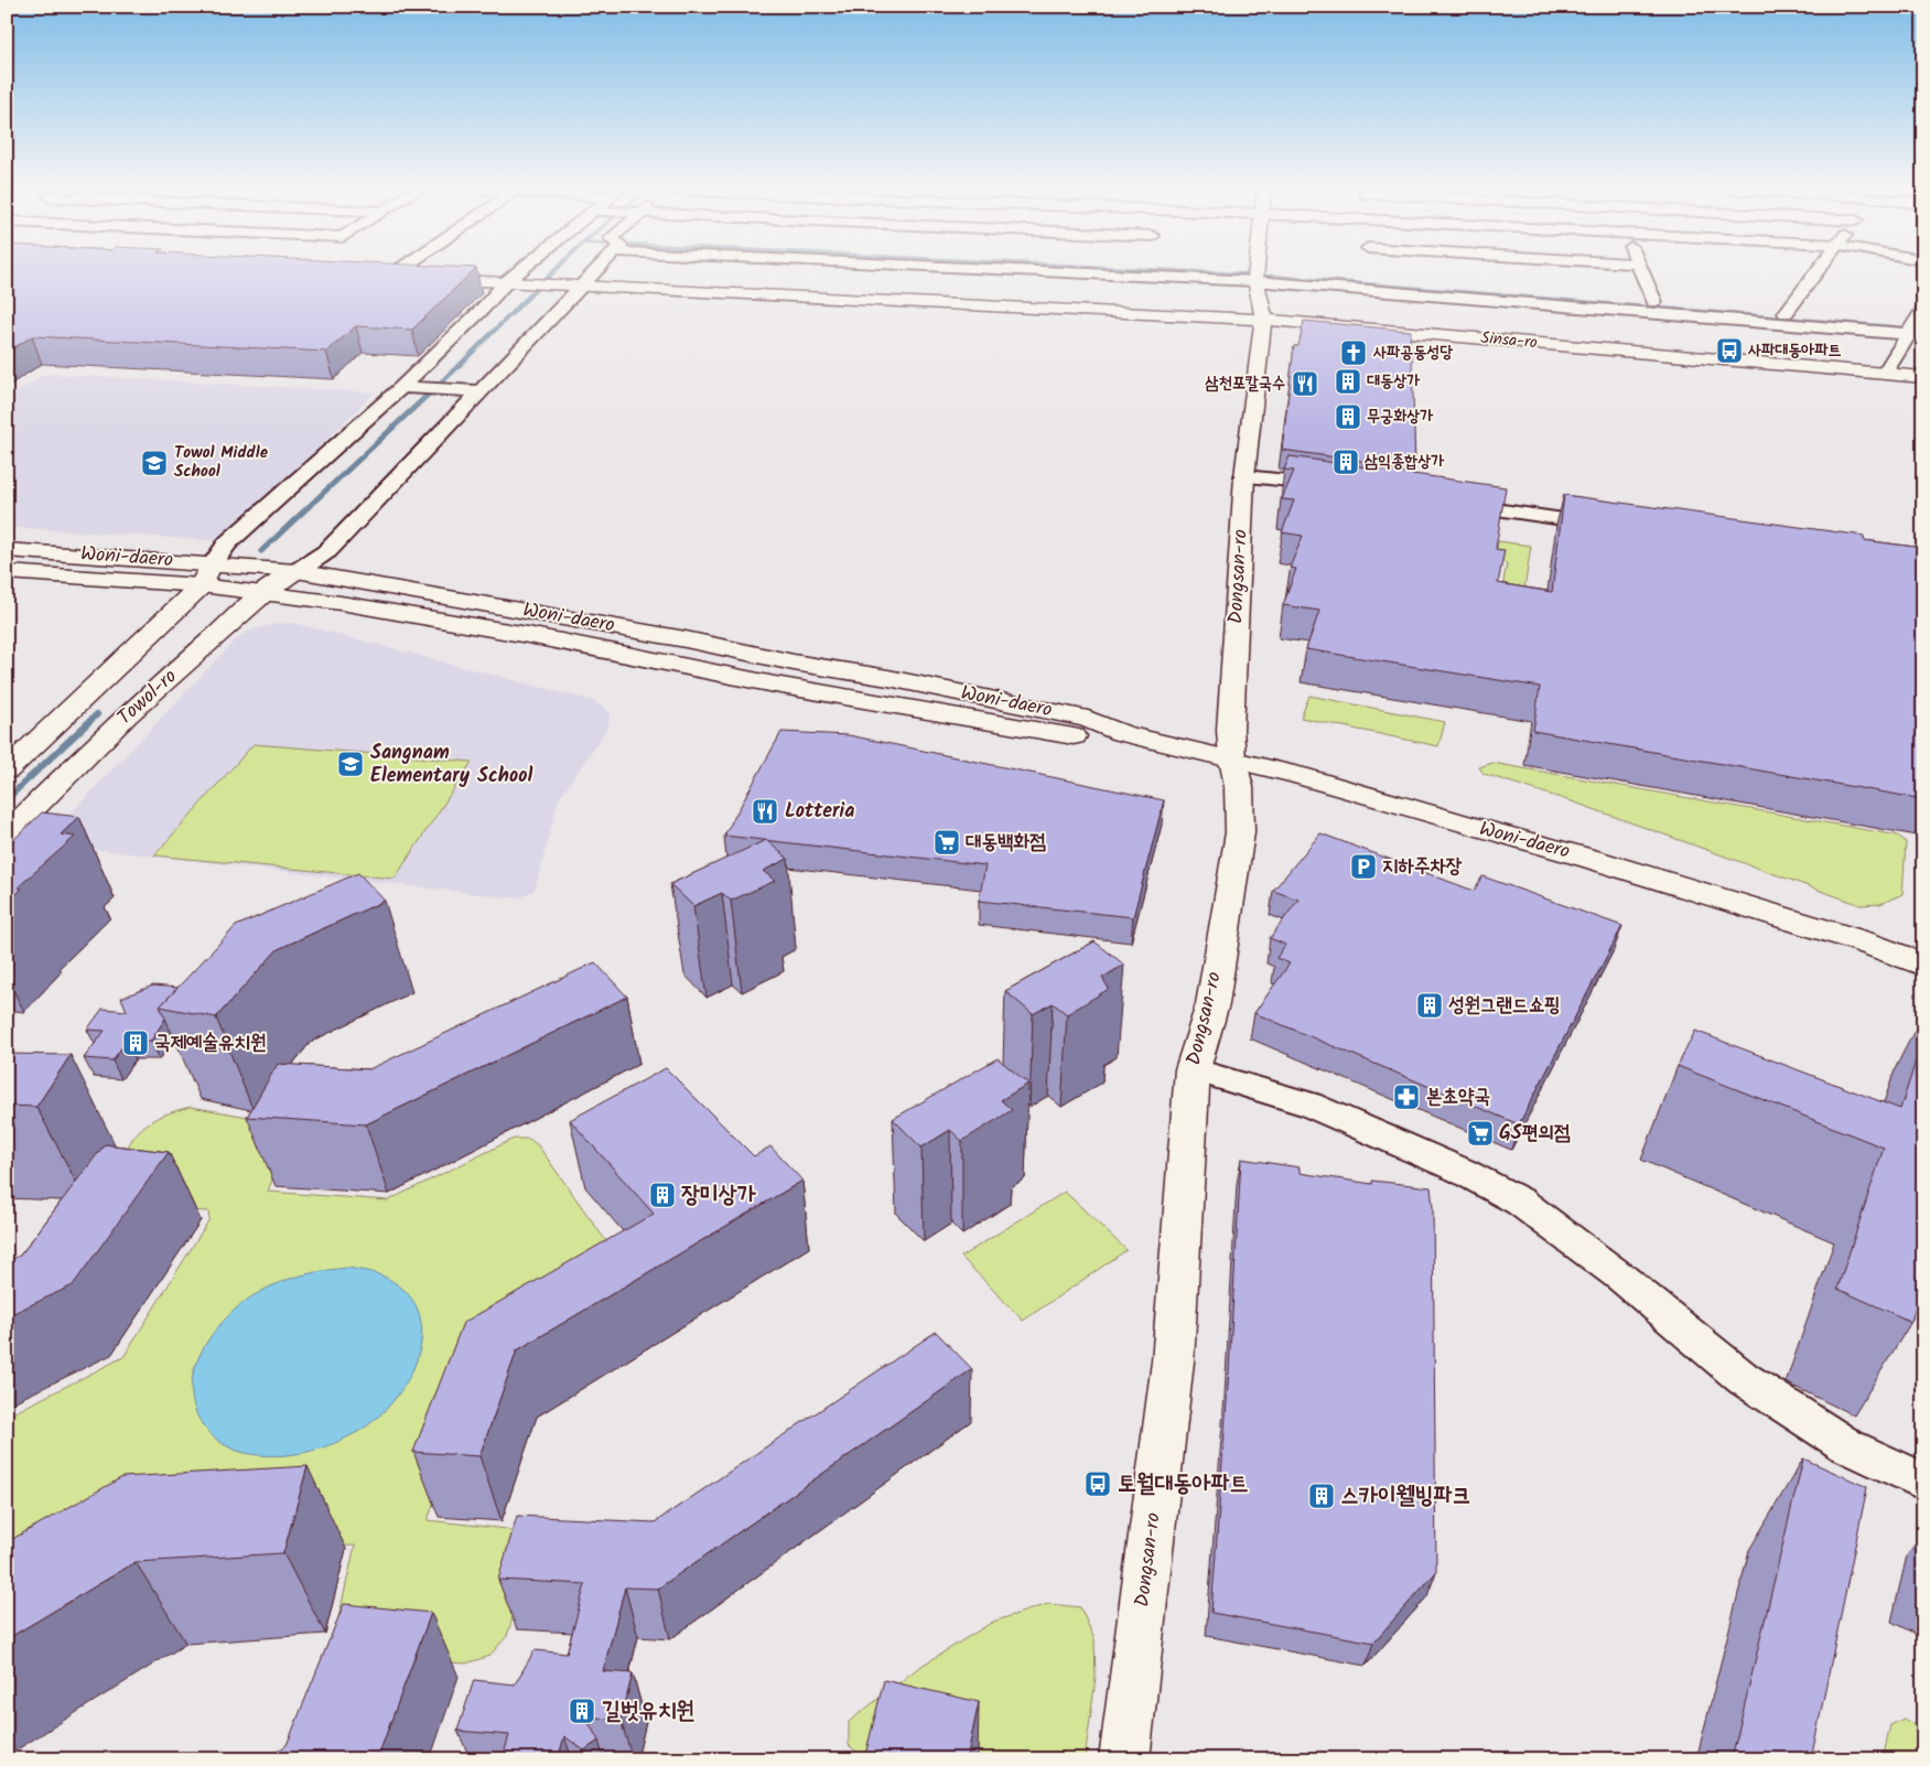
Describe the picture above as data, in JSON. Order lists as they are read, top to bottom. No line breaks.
{"streets":{"main road":["Sinsa-ro","Woni-daero","Dongsan-ro","Towol-ro"]},"crossings":[["Sinsa-ro","Dongsan-ro"],["Woni-daero","Dongsan-ro"],["Woni-daero","Towol-ro"]],"places":{"bus stop":["사파대동아파트","토월대동아파트"],"church":["사파공동성당"],"building":["대동상가","무궁화상가","삼익종합상가","성원그랜드쇼핑","국제예술유치원","장미상가","스카이웰빙파크","길벗유치원"],"restaurant":["삼천포칼국수","Lotteria"],"school or university":["Towol Middle School","Sangnam Elementary School"],"supermarket":["대동백화점","GS편의점"],"parking":["지하주차장"],"pharmacy":["본초약국"]}}
